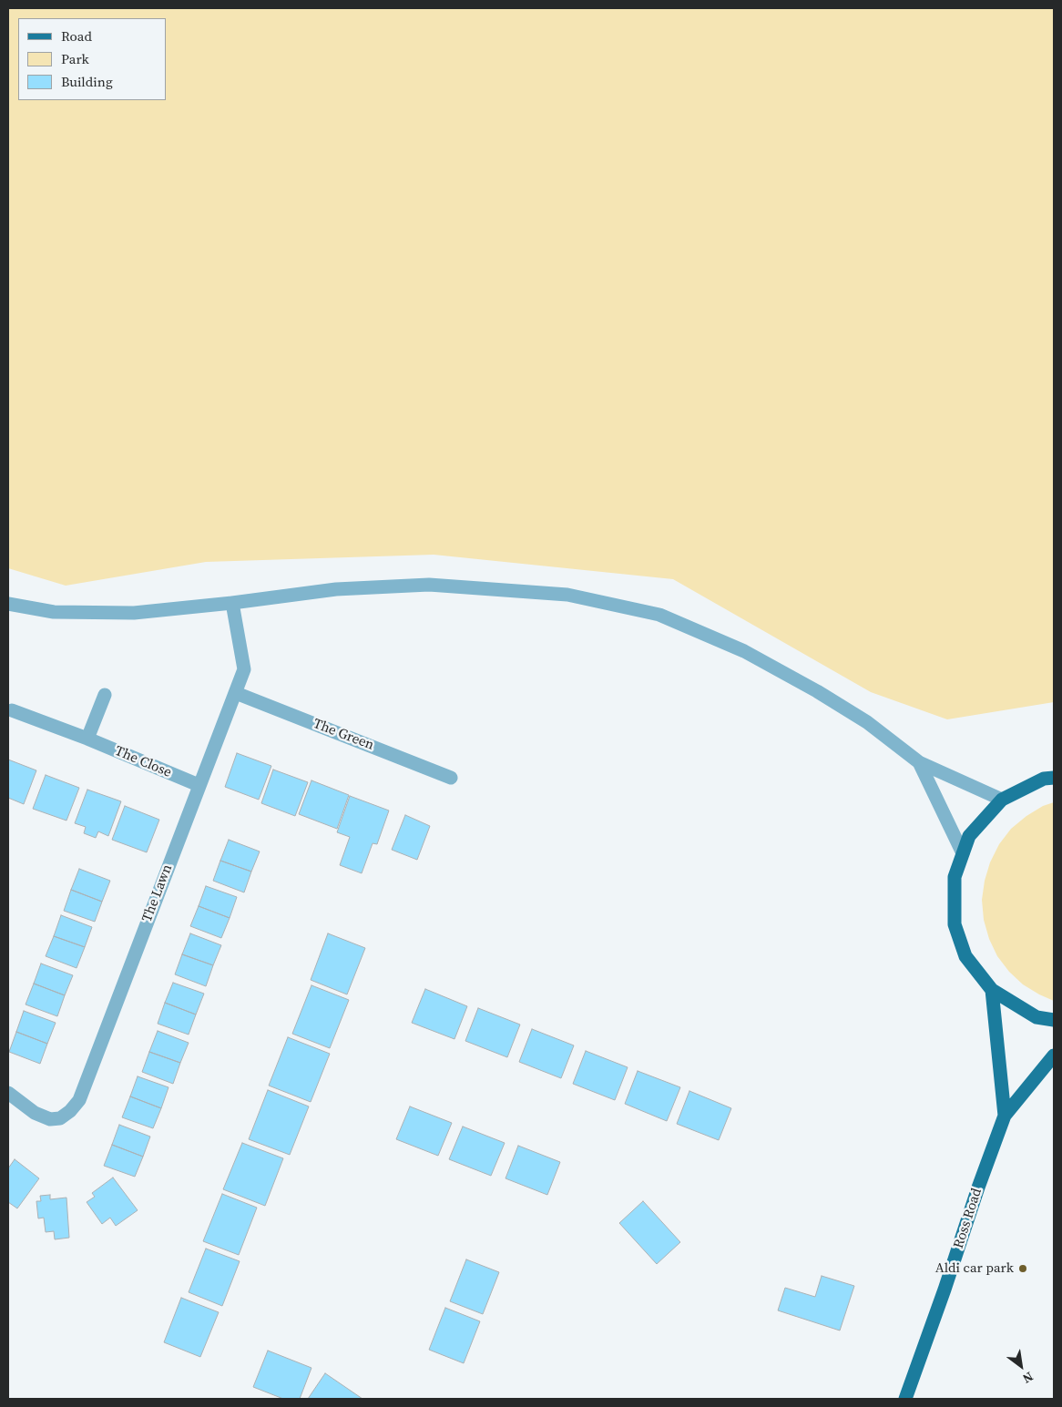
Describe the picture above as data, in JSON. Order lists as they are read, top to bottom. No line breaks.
{"streets":{"main road":["Ross Road"],"street":["The Green","The Close","The Lawn"]},"crossings":[["The Green","The Lawn"],["The Close","The Lawn"]],"places":["Aldi car park"],"legend":["Road","Park","Building"],"north":"bottom right"}
